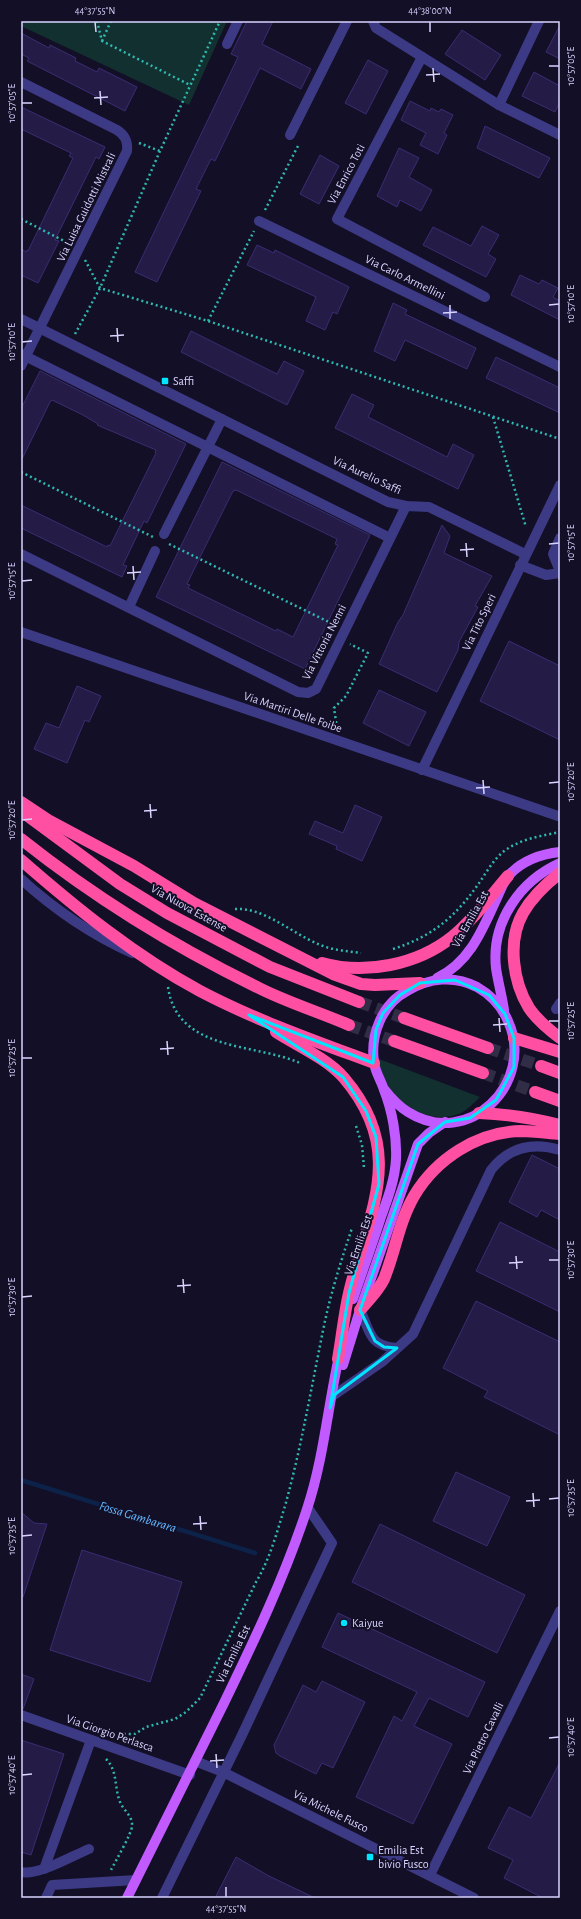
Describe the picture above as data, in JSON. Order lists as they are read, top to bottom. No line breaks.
{"streets":{"highway":["Via Nuova Estense"],"main road":["Via Emilia Est"],"street":["Via Enrico Toti","Via Luisa Guidotti Mistrali","Via Carlo Armellini","Via Aurelio Saffi","Via Tito Speri","Via Vittoria Nenni","Via Martiri Delle Foibe","Via Giorgio Perlasca","Via Pietro Cavalli","Via Michele Fusco"]},"crossings":[["Via Luisa Guidotti Mistrali","Via Aurelio Saffi"],["Via Aurelio Saffi","Via Tito Speri"],["Via Aurelio Saffi","Via Vittoria Nenni"],["Via Tito Speri","Via Martiri Delle Foibe"],["Via Emilia Est","Via Giorgio Perlasca"],["Via Emilia Est","Via Michele Fusco"],["Via Pietro Cavalli","Via Michele Fusco"]],"water":["Fossa Gambarara"],"places":{"transit":["Saffi","Emilia Est bivio Fusco"],"other":["Kaiyue"]},"coordinates":["44°37'55\"N","44°38'00\"N","10°57'05\"E","10°57'10\"E","10°57'15\"E","10°57'20\"E","10°57'25\"E","10°57'30\"E","10°57'35\"E","10°57'40\"E"]}
